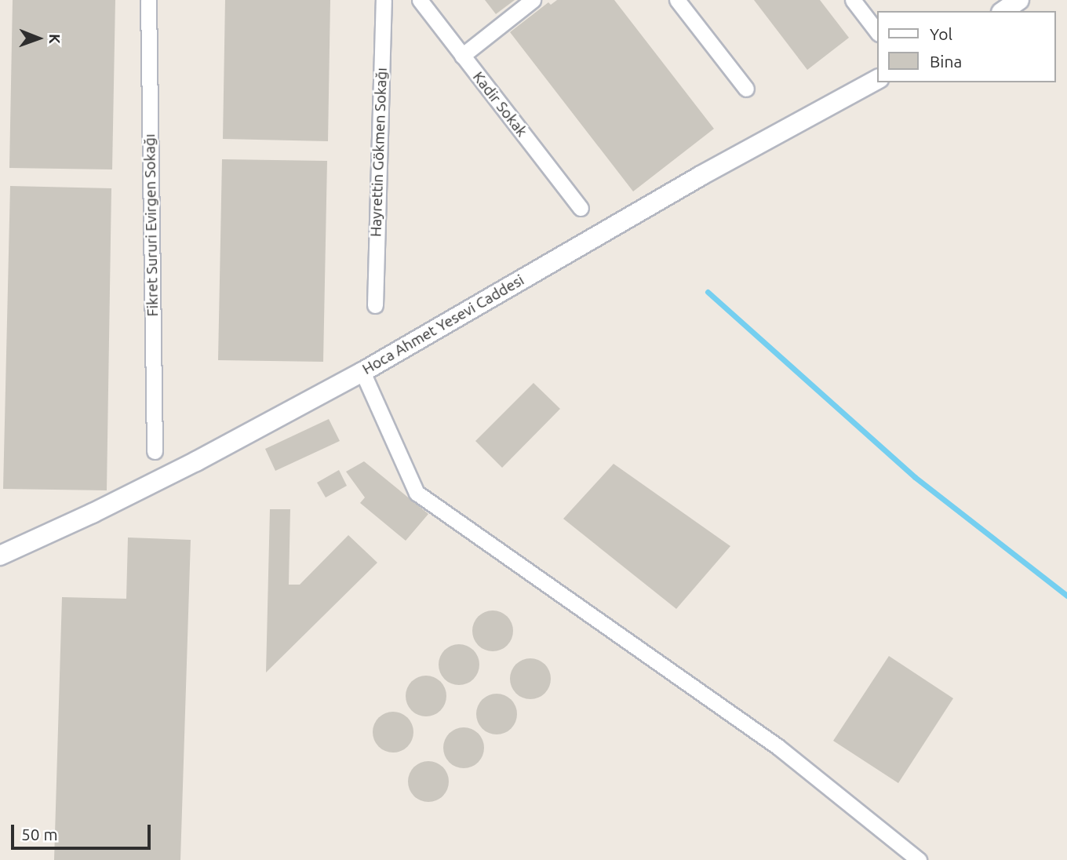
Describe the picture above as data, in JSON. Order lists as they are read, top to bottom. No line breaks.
{"streets":{"street":["Kadir Sokak","Hayrettin Gökmen Sokağı","Fikret Sururi Evirgen Sokağı","Hoca Ahmet Yesevi Caddesi"]},"legend":["Yol","Bina"],"scale_bar":"50 m","north":"right"}
